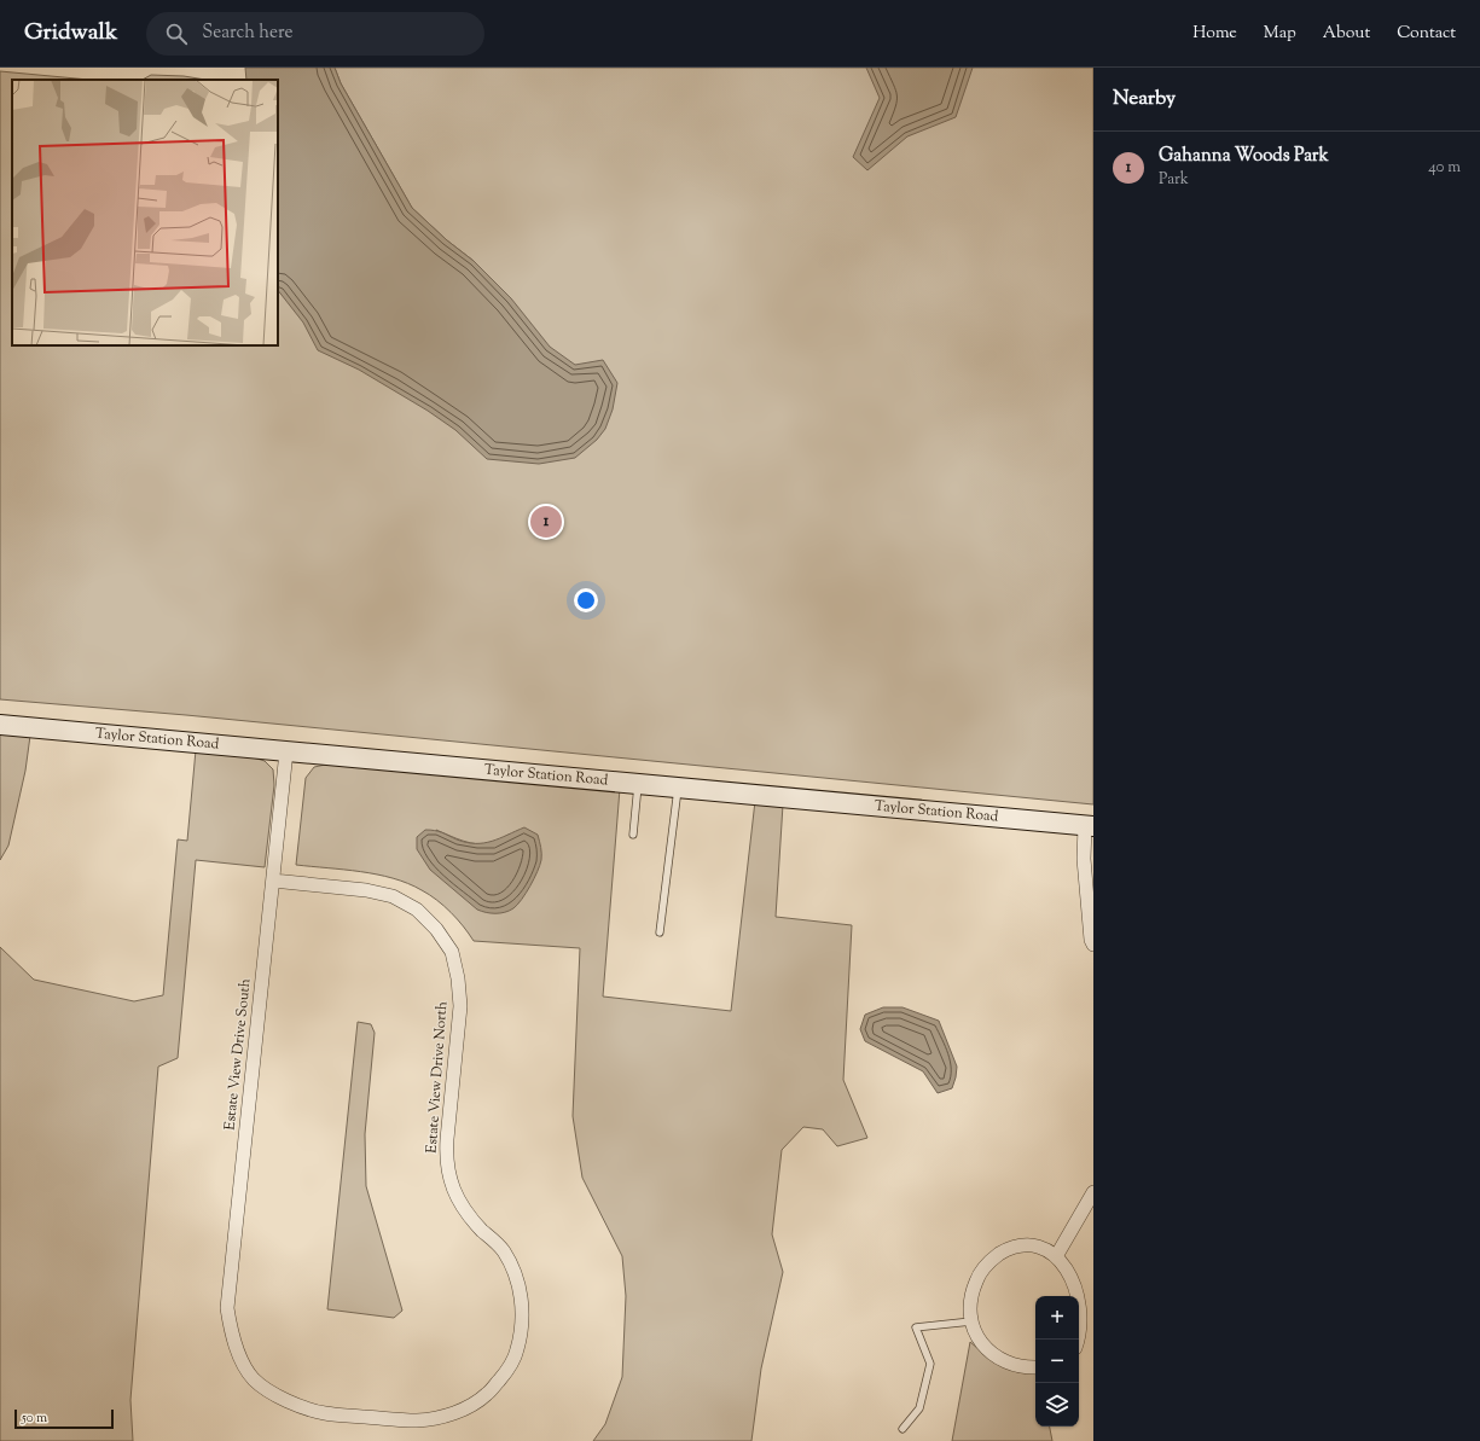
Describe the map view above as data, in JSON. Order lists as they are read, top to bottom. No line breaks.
{"streets":{"main road":["Taylor Station Road"],"street":["Estate View Drive South","Estate View Drive North"]},"crossings":[["Taylor Station Road","Estate View Drive South"],["Estate View Drive South","Estate View Drive North"]],"scale_bar":"50 m","page":{"header":"Gridwalk","search":"Search here","nav":["Home","Map","About","Contact"],"heading":"Nearby","list":[{"mark":"1","name":"Gahanna Woods Park","note":"Park","value":"40 m"}],"pins":"1","map_buttons":["+","−"],"scale":"50 m"}}
